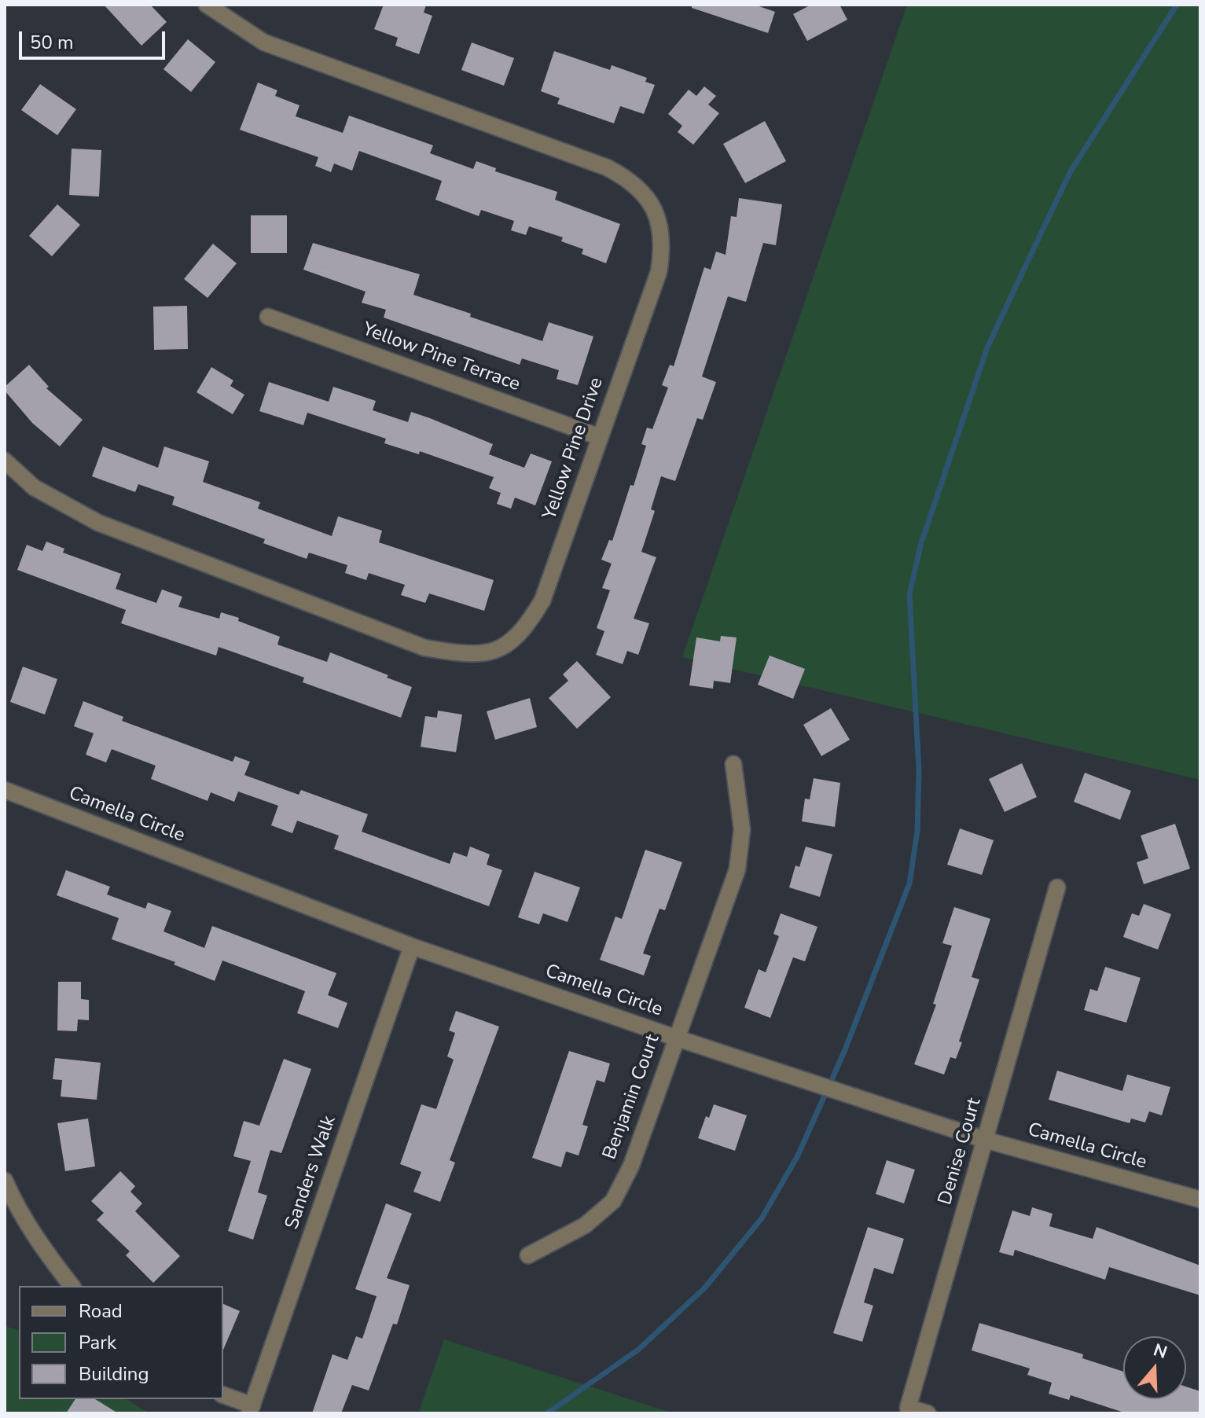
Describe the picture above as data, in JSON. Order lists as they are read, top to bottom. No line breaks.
{"streets":{"street":["Yellow Pine Terrace","Yellow Pine Drive","Camella Circle","Benjamin Court","Denise Court","Sanders Walk"]},"crossings":[["Yellow Pine Terrace","Yellow Pine Drive"],["Camella Circle","Benjamin Court"],["Camella Circle","Denise Court"],["Camella Circle","Sanders Walk"]],"legend":["Road","Park","Building"],"scale_bar":"50 m","north":"top"}
